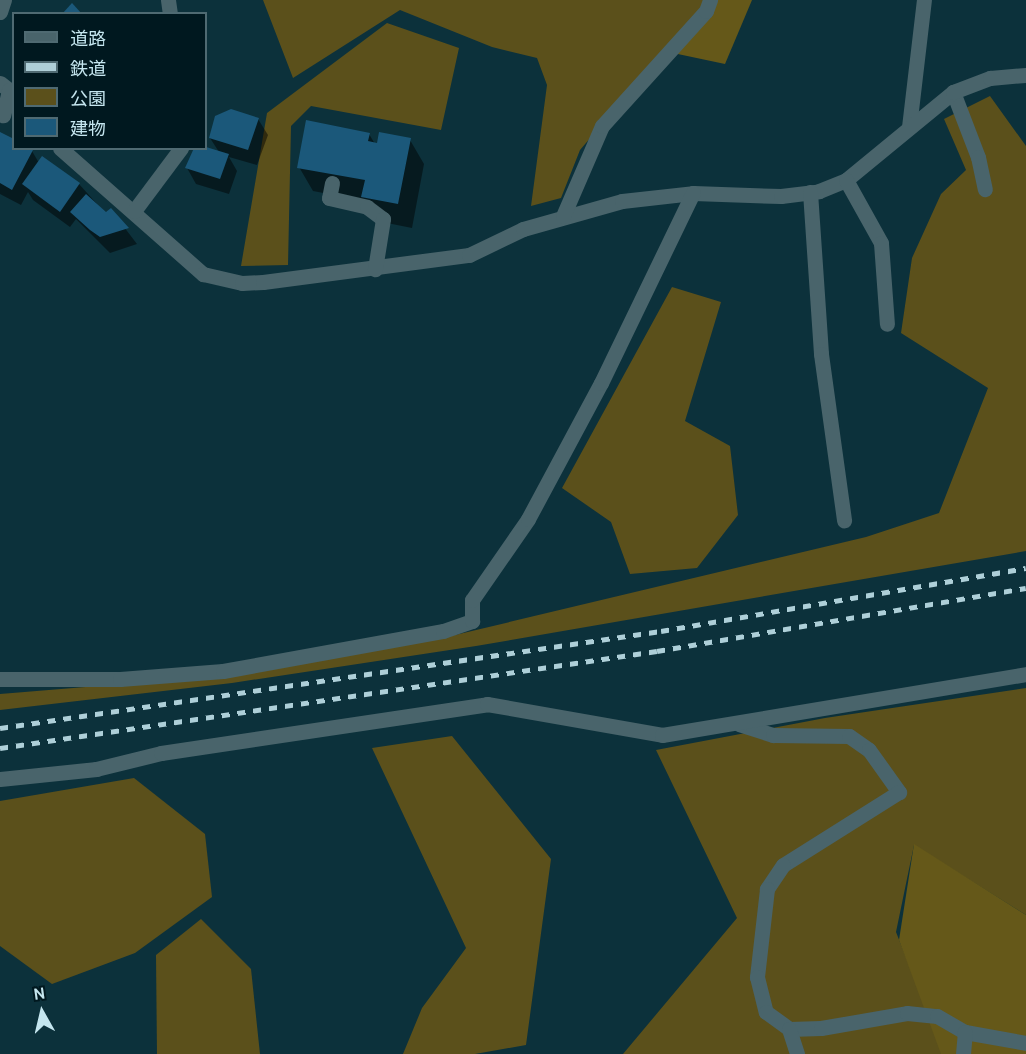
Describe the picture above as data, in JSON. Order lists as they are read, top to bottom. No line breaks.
{"legend":["道路","鉄道","公園","建物"],"north":"top"}
